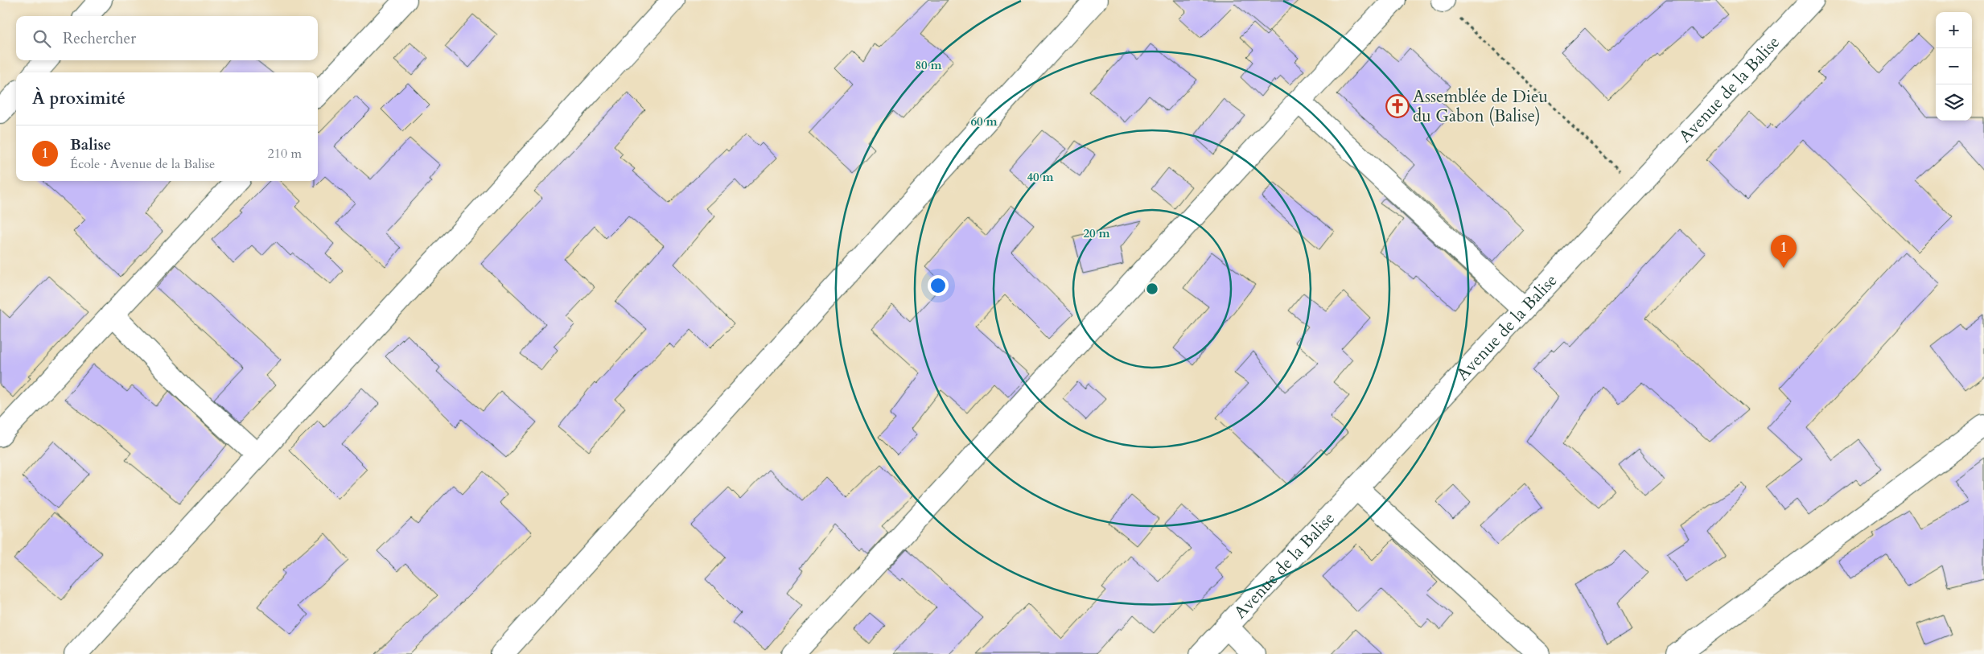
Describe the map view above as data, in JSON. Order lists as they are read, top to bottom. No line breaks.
{"streets":{"street":["Avenue de la Balise"]},"places":{"church":["Assemblée de Dieu du Gabon (Balise)"]},"page":{"map_buttons":["+","−"],"search":"Rechercher","heading":"À proximité","list":[{"mark":"1","name":"Balise","note":"École · Avenue de la Balise","value":"210 m"}],"pins":"1"},"rings":["80 m","60 m","40 m","20 m"]}
